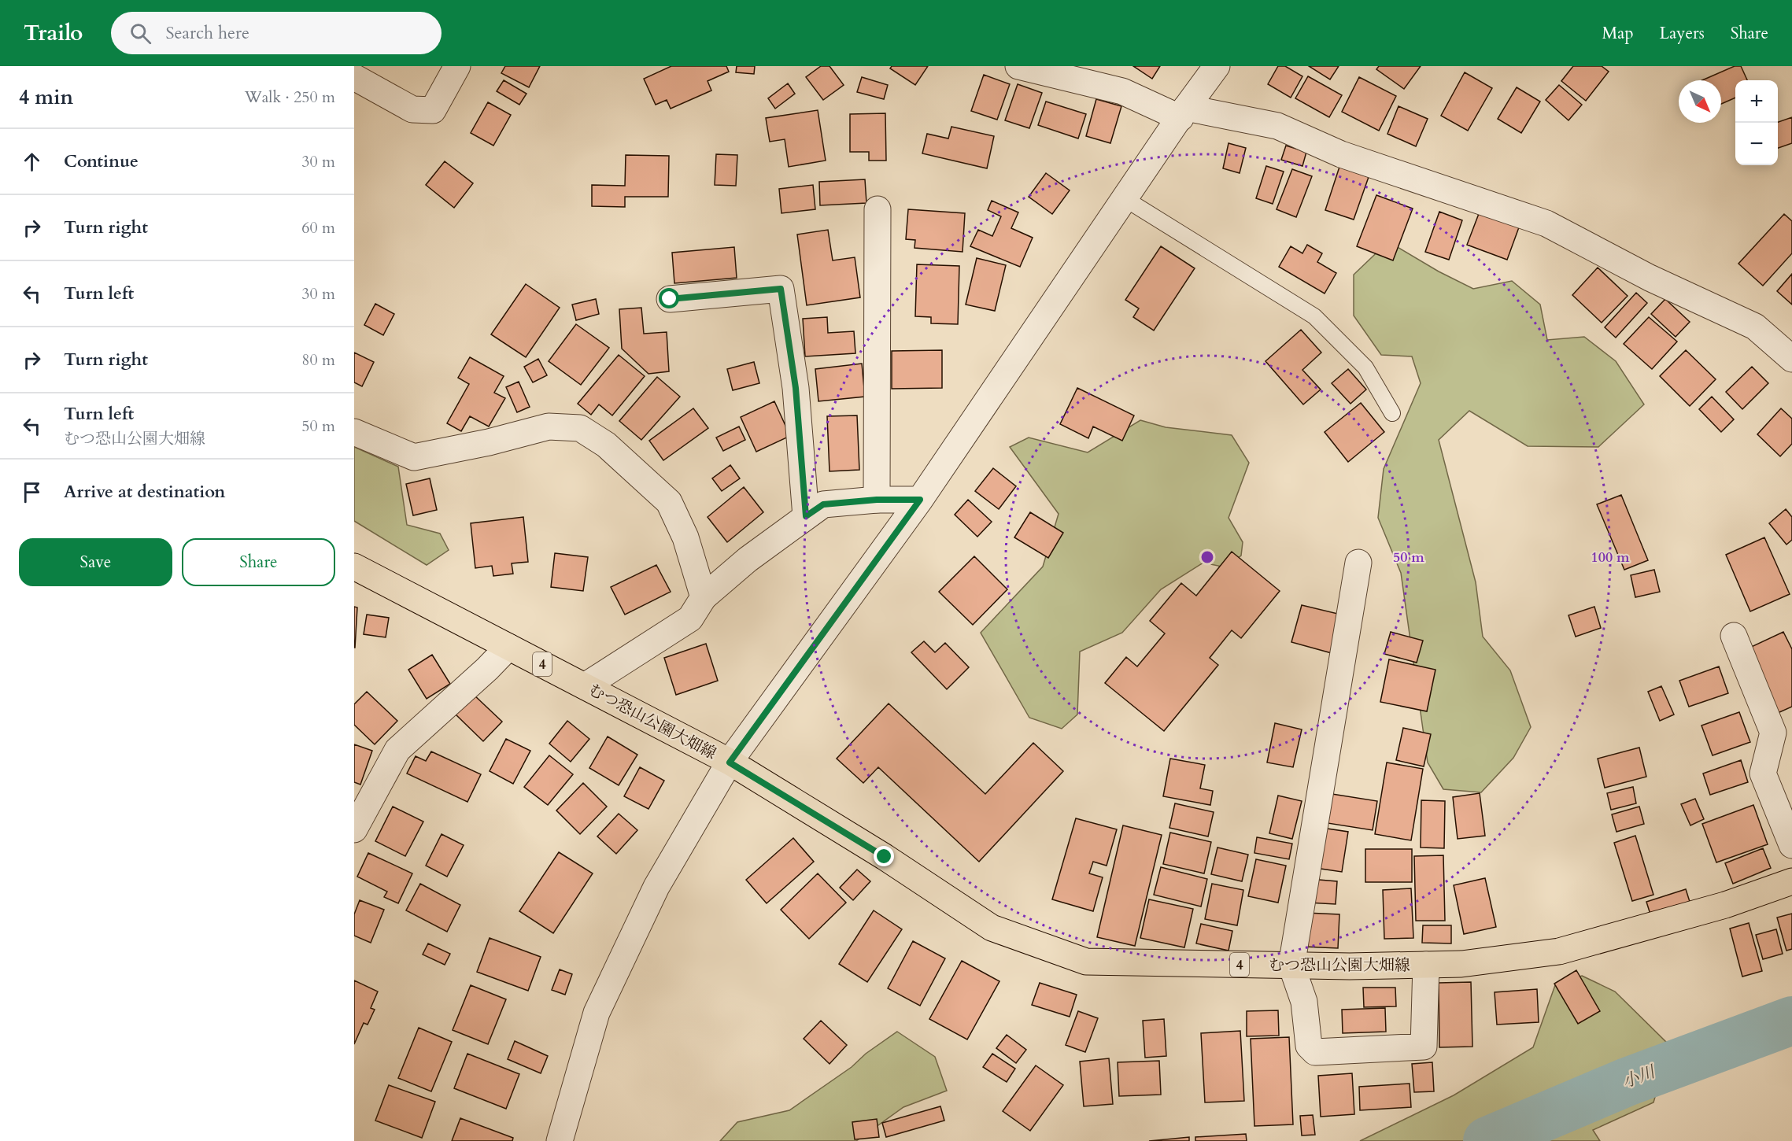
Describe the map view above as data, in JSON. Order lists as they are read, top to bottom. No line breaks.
{"streets":{"main road":["4","むつ恐山公園大畑線"]},"water":["小川"],"north":"bottom right","page":{"header":"Trailo","search":"Search here","nav":["Map","Layers","Share"],"heading":["4 min","Walk · 250 m"],"map_buttons":["+","−"],"list":[["Continue","30 m"],["Turn right","60 m"],["Turn left","30 m"],["Turn right","80 m"],["Turn left","むつ恐山公園大畑線","50 m"],"Arrive at destination"],"buttons":["Save","Share"]},"rings":["50 m","100 m"]}
